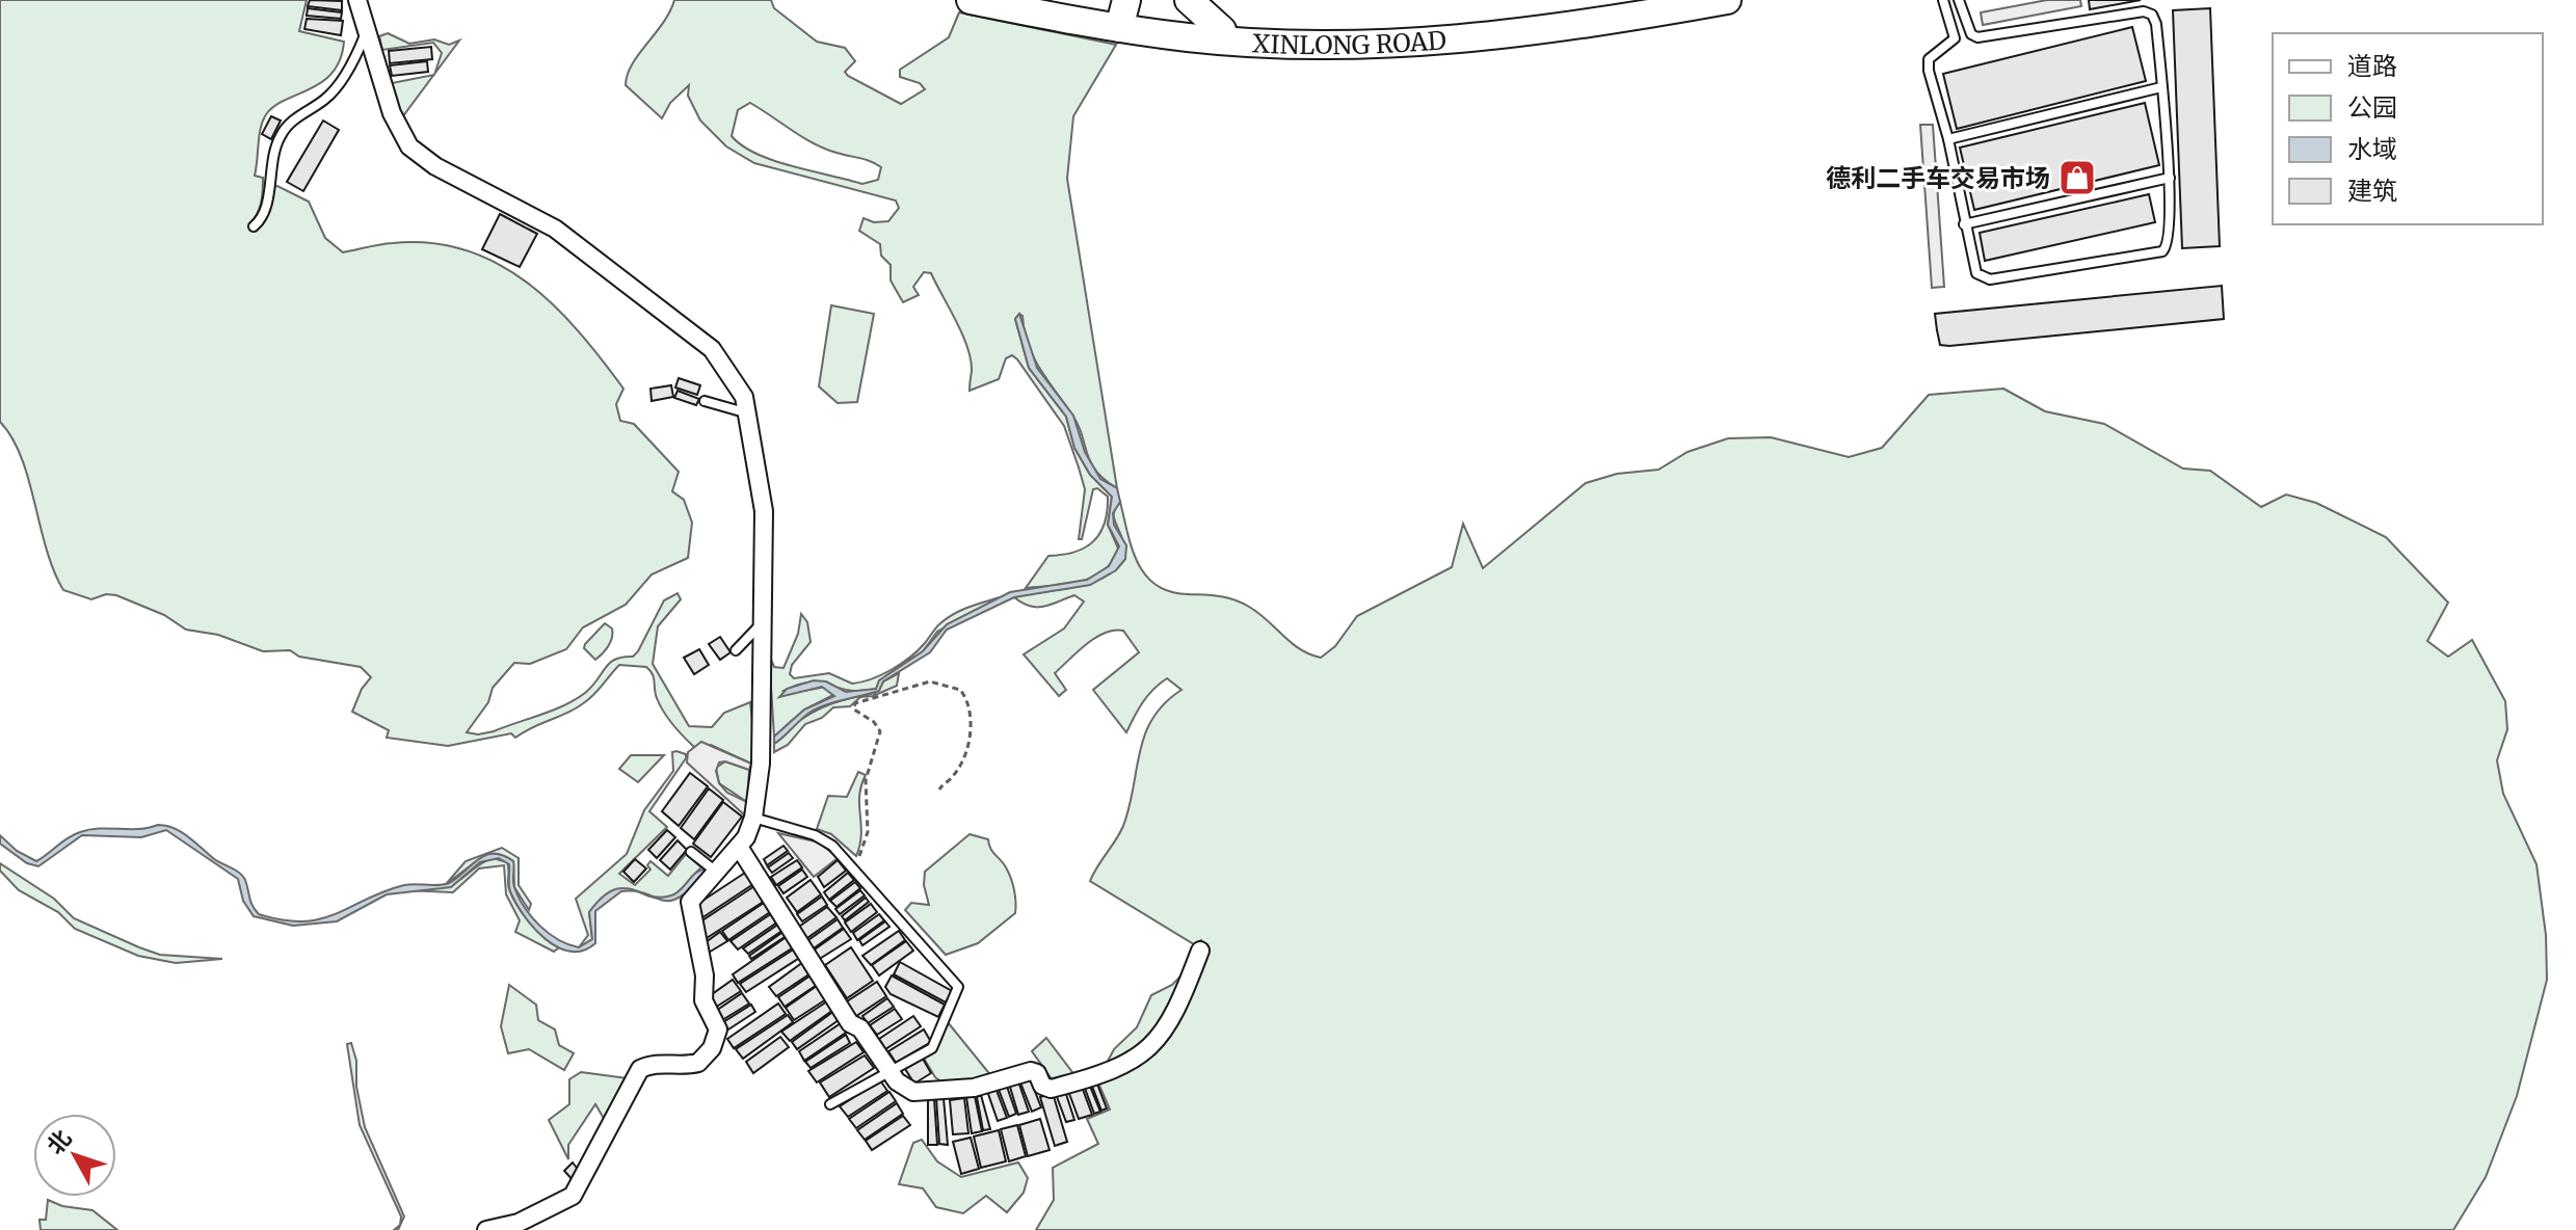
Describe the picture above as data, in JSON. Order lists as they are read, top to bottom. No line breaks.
{"streets":{"main road":["XINLONG ROAD"]},"places":{"shop":["德利二手车交易市场"]},"legend":["道路","公园","水域","建筑"],"north":"top left"}
